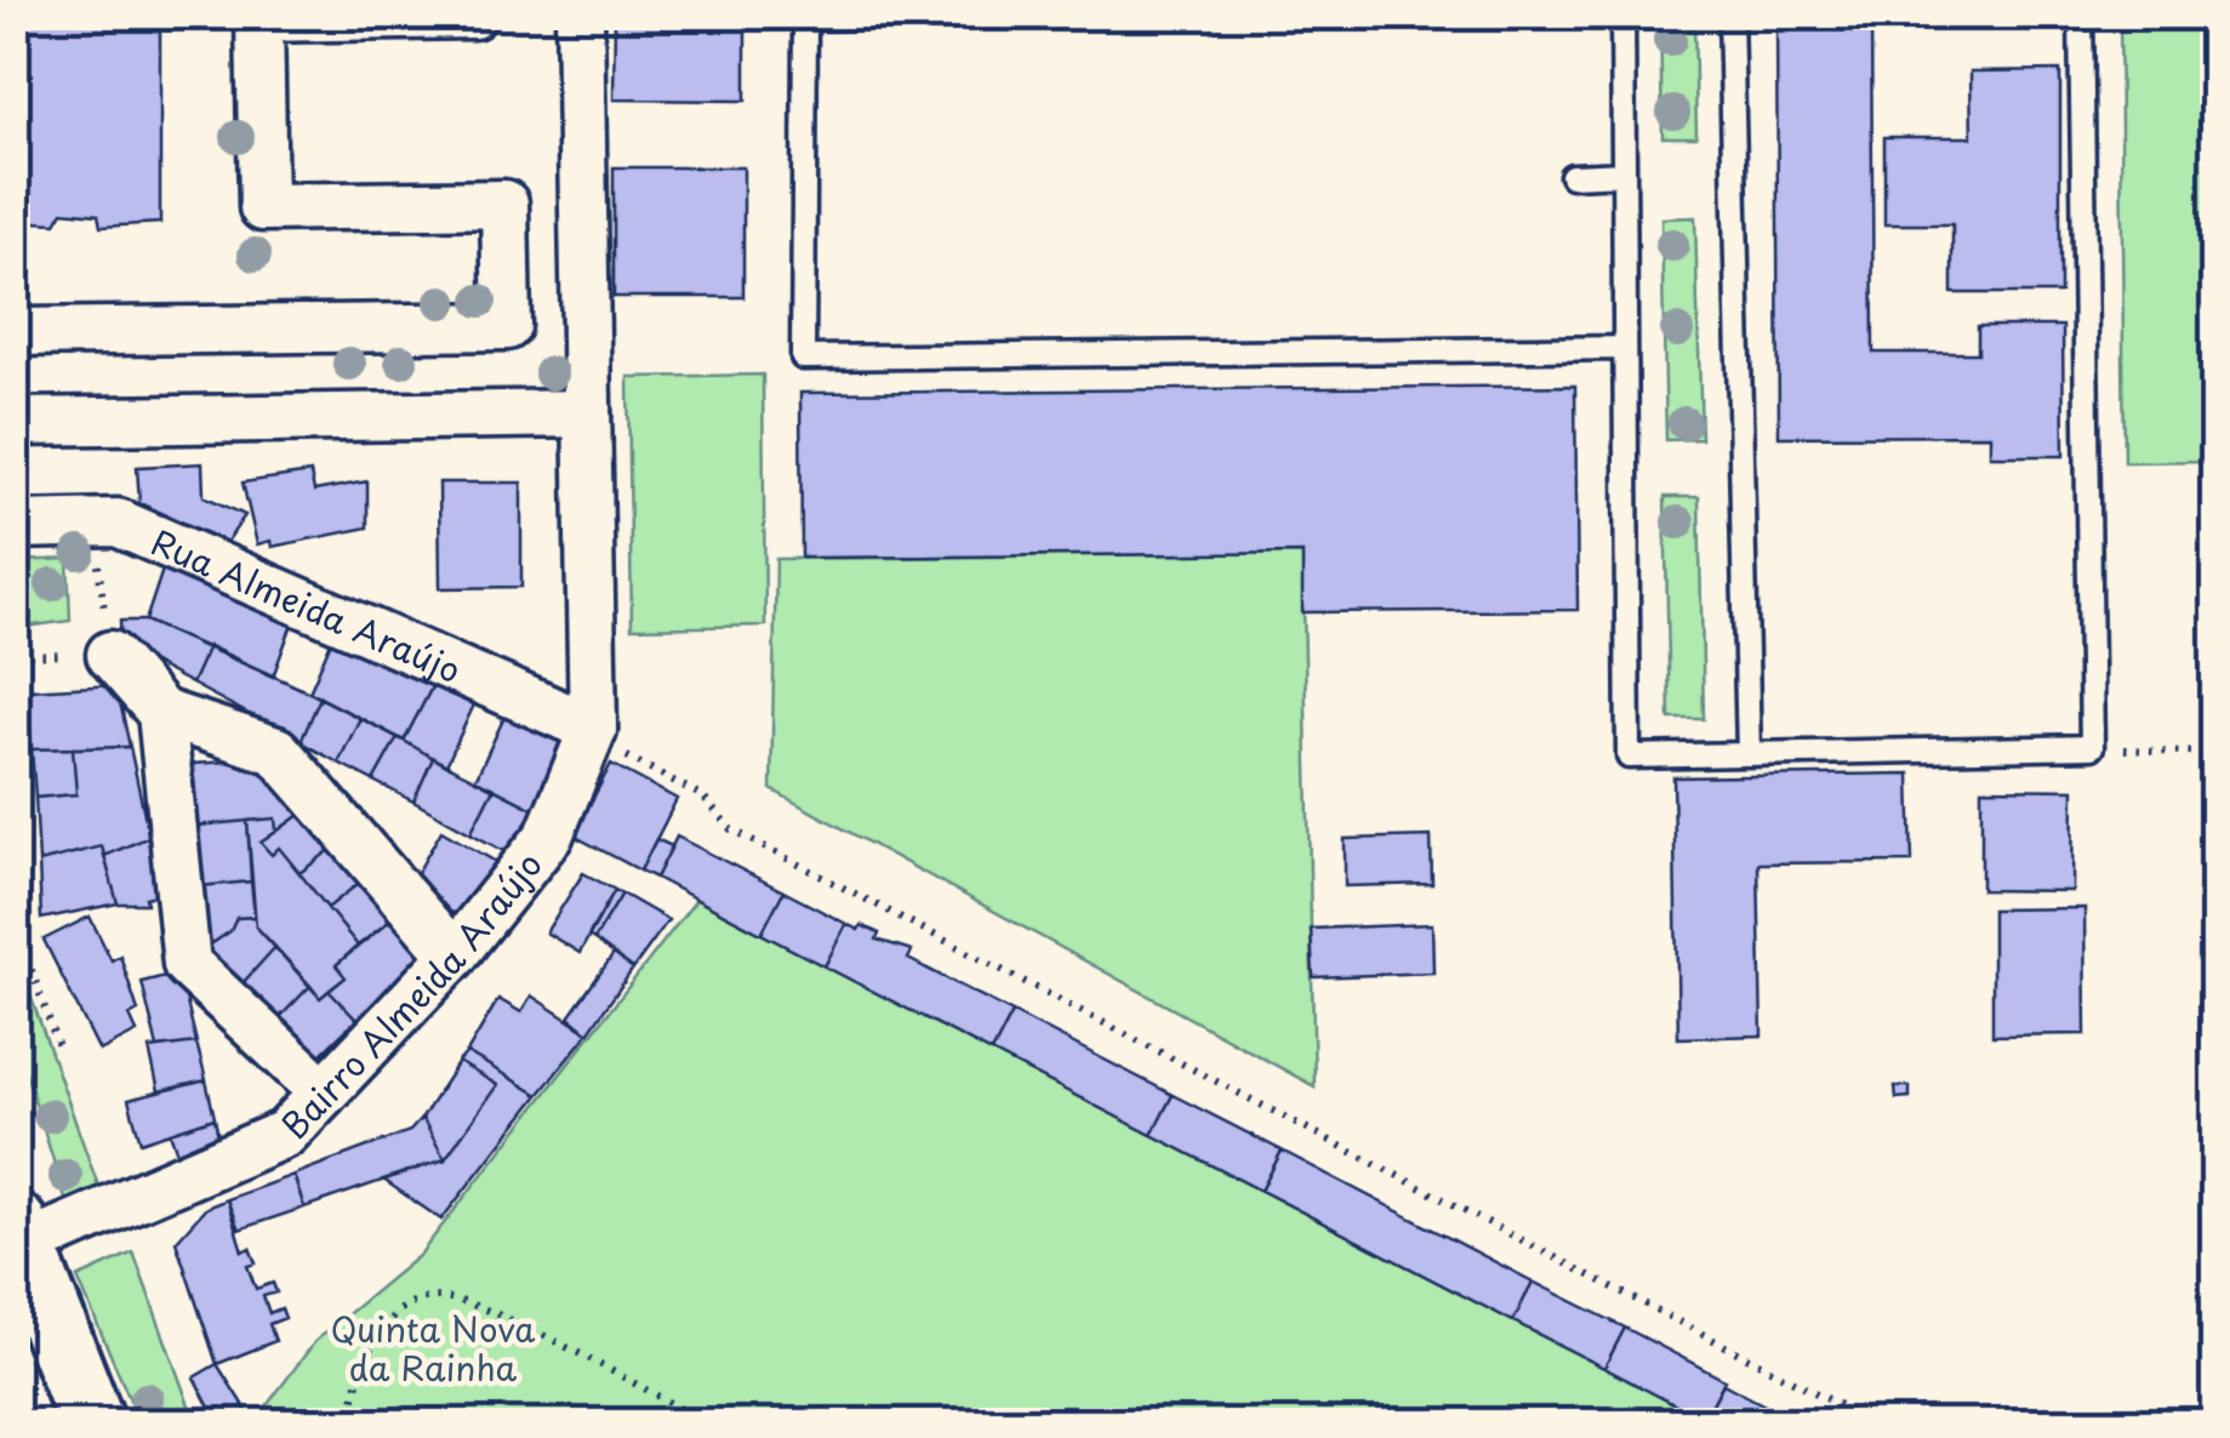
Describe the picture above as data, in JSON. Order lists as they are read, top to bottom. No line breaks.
{"streets":{"street":["Rua Almeida Araújo","Bairro Almeida Araújo"]},"crossings":[["Rua Almeida Araújo","Bairro Almeida Araújo"]],"parks":["Quinta Nova da Rainha"]}
